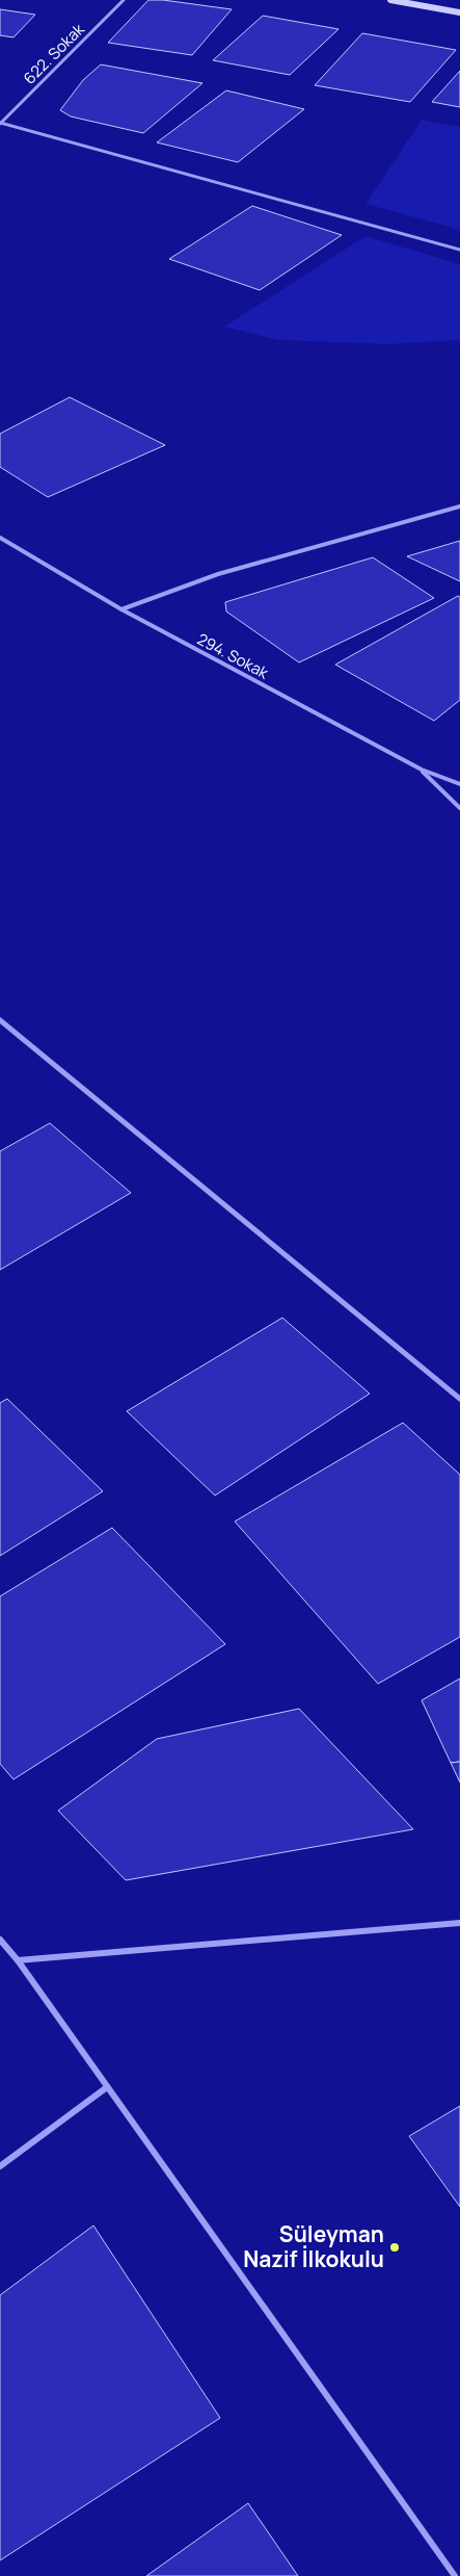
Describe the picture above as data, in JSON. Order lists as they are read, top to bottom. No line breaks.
{"streets":{"street":["622. Sokak","294. Sokak"]},"places":["Süleyman Nazif İlkokulu"]}
